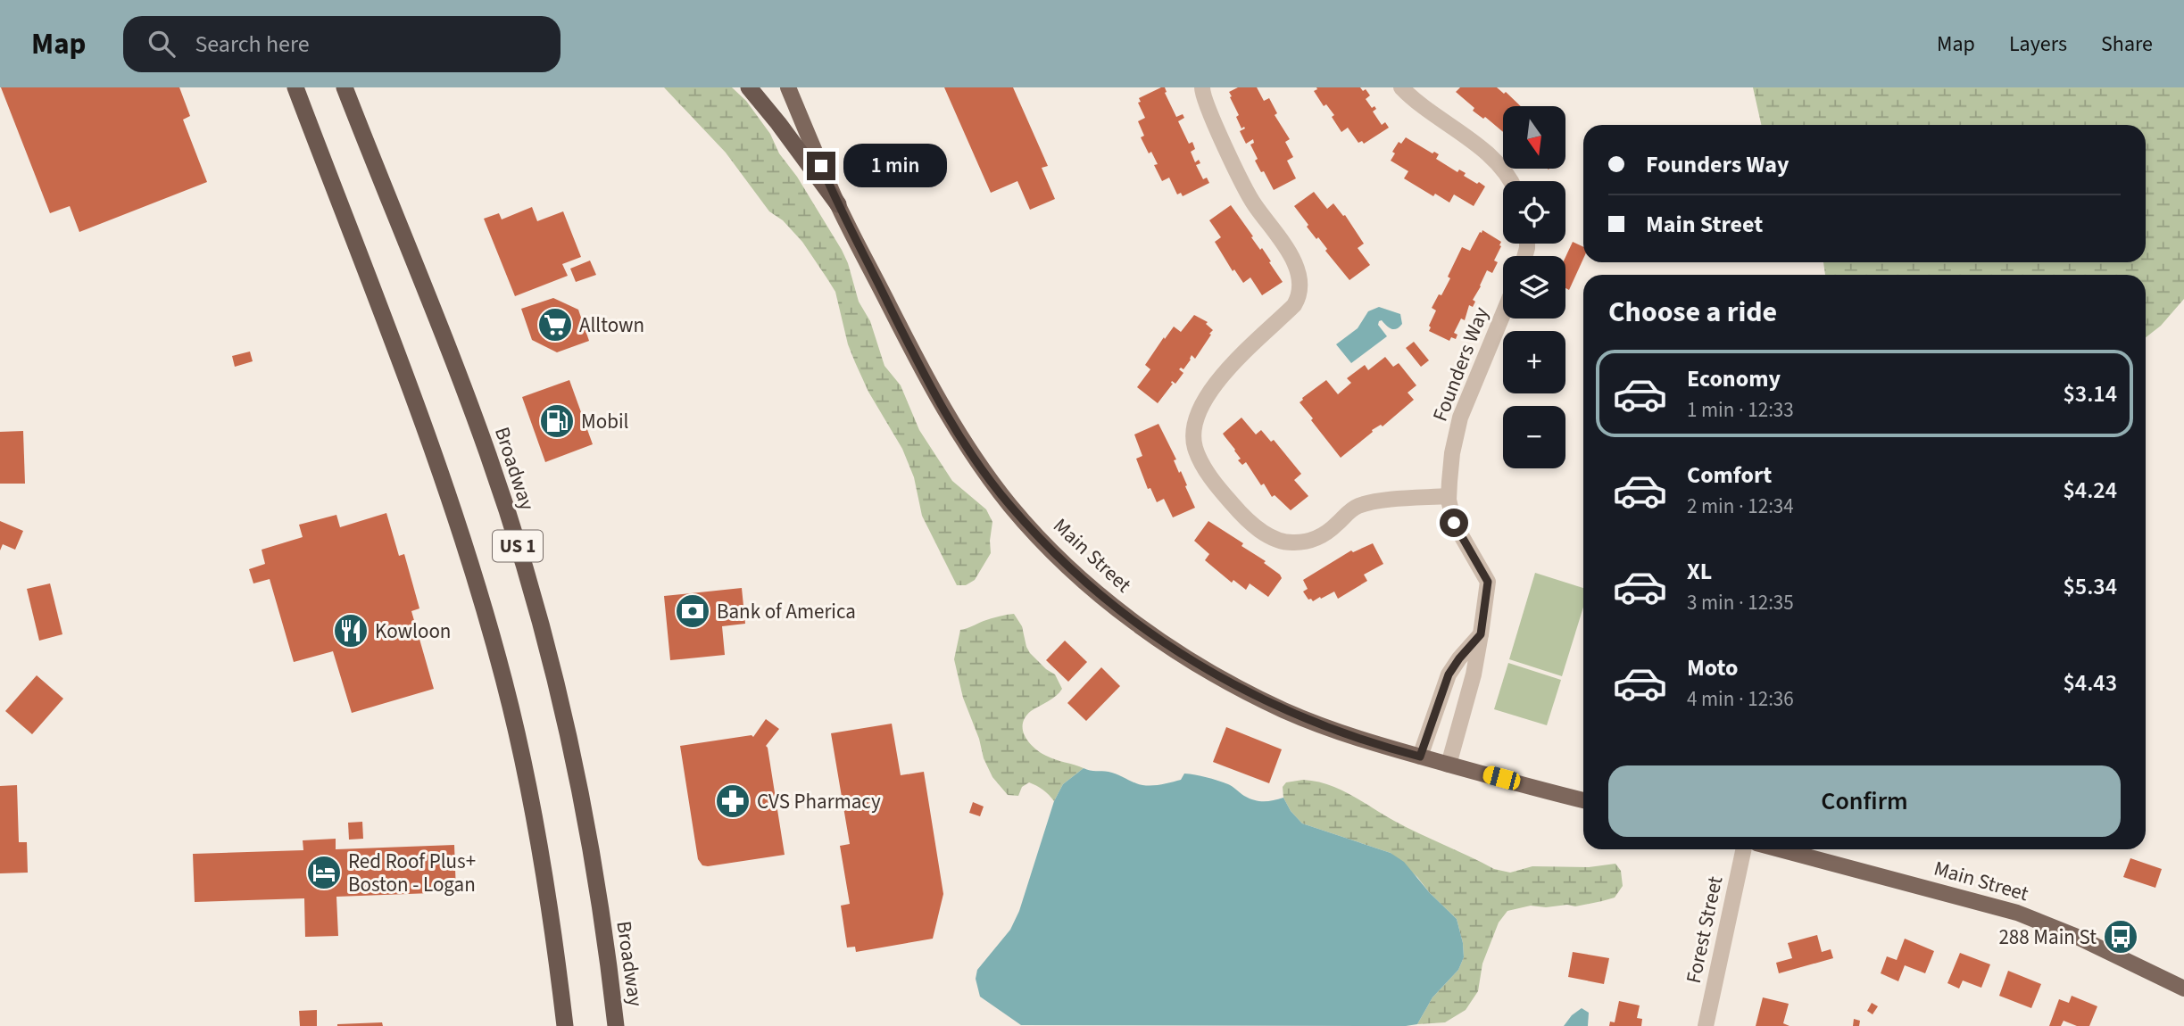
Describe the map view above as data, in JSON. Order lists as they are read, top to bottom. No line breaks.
{"streets":{"highway":["Broadway","US 1"],"main road":["Main Street"],"street":["Founders Way","Forest Street"]},"crossings":[["Founders Way","Main Street"]],"places":{"supermarket":["Alltown"],"fuel station":["Mobil"],"bank":["Bank of America"],"restaurant":["Kowloon"],"pharmacy":["CVS Pharmacy"],"hotel":["Red Roof Plus+ Boston - Logan"],"bus stop":["288 Main St"]},"north":"bottom","page":{"header":"Map","search":"Search here","nav":["Map","Layers","Share"],"map_buttons":["+","−"],"banner":["Founders Way","Main Street"],"bubble":"1 min","heading":"Choose a ride","list":[{"name":"Economy","note":"1 min · 12:33","value":"$3.14"},{"name":"Comfort","note":"2 min · 12:34","value":"$4.24"},{"name":"XL","note":"3 min · 12:35","value":"$5.34"},{"name":"Moto","note":"4 min · 12:36","value":"$4.43"}],"buttons":"Confirm"}}
